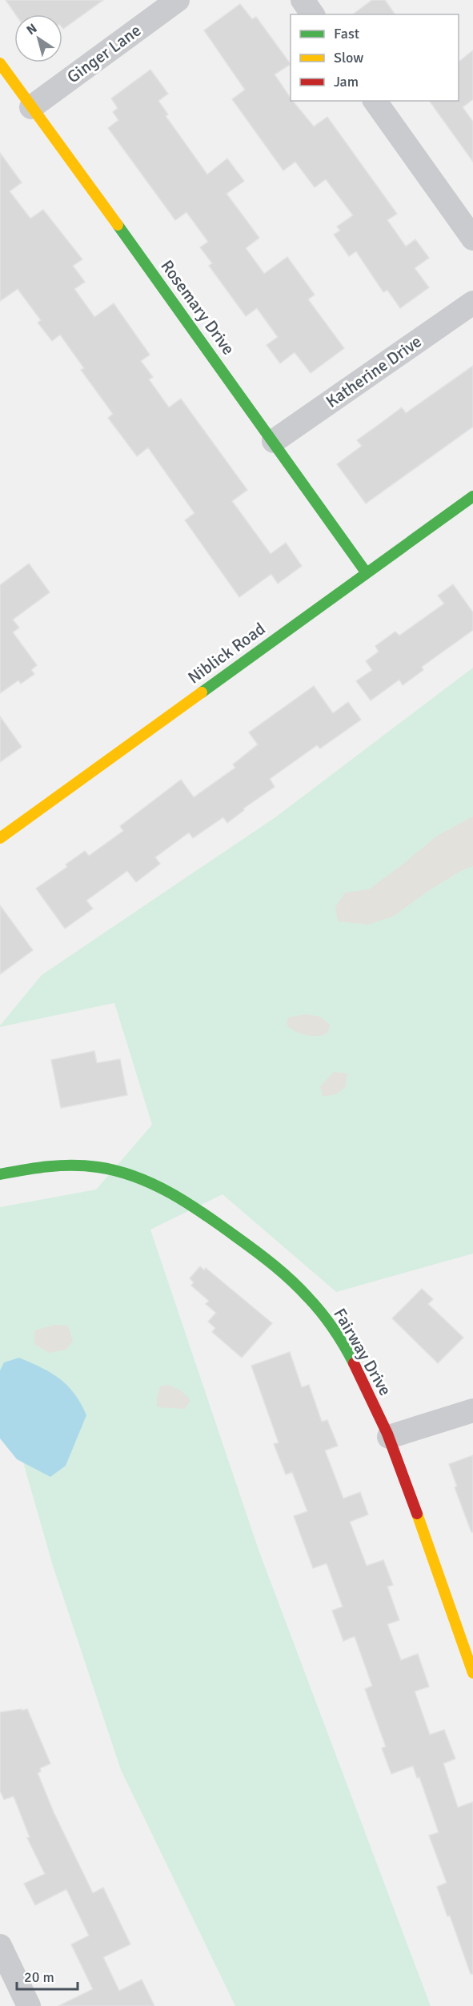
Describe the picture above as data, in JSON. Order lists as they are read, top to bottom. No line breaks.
{"streets":{"street":["Ginger Lane","Rosemary Drive","Katherine Drive","Niblick Road","Fairway Drive"]},"crossings":[["Ginger Lane","Rosemary Drive"],["Rosemary Drive","Katherine Drive"],["Rosemary Drive","Niblick Road"]],"legend":["Fast","Slow","Jam"],"scale_bar":"20 m","north":"top left"}
